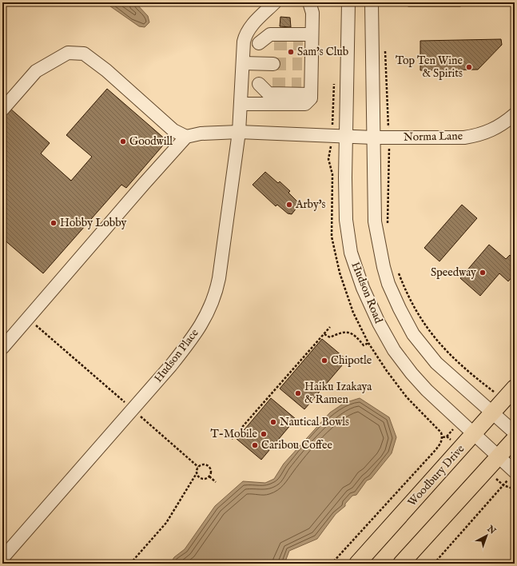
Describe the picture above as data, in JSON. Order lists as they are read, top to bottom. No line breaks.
{"streets":{"main road":["Woodbury Drive"],"street":["Norma Lane","Hudson Road","Hudson Place"]},"crossings":[["Norma Lane","Hudson Road"],["Hudson Road","Woodbury Drive"]],"places":["Sam's Club","Top Ten Wine & Spirits","Goodwill","Arby's","Hobby Lobby","Speedway","Chipotle","Haiku Izakaya & Ramen","Nautical Bowls","T-Mobile","Caribou Coffee"],"north":"top right"}
